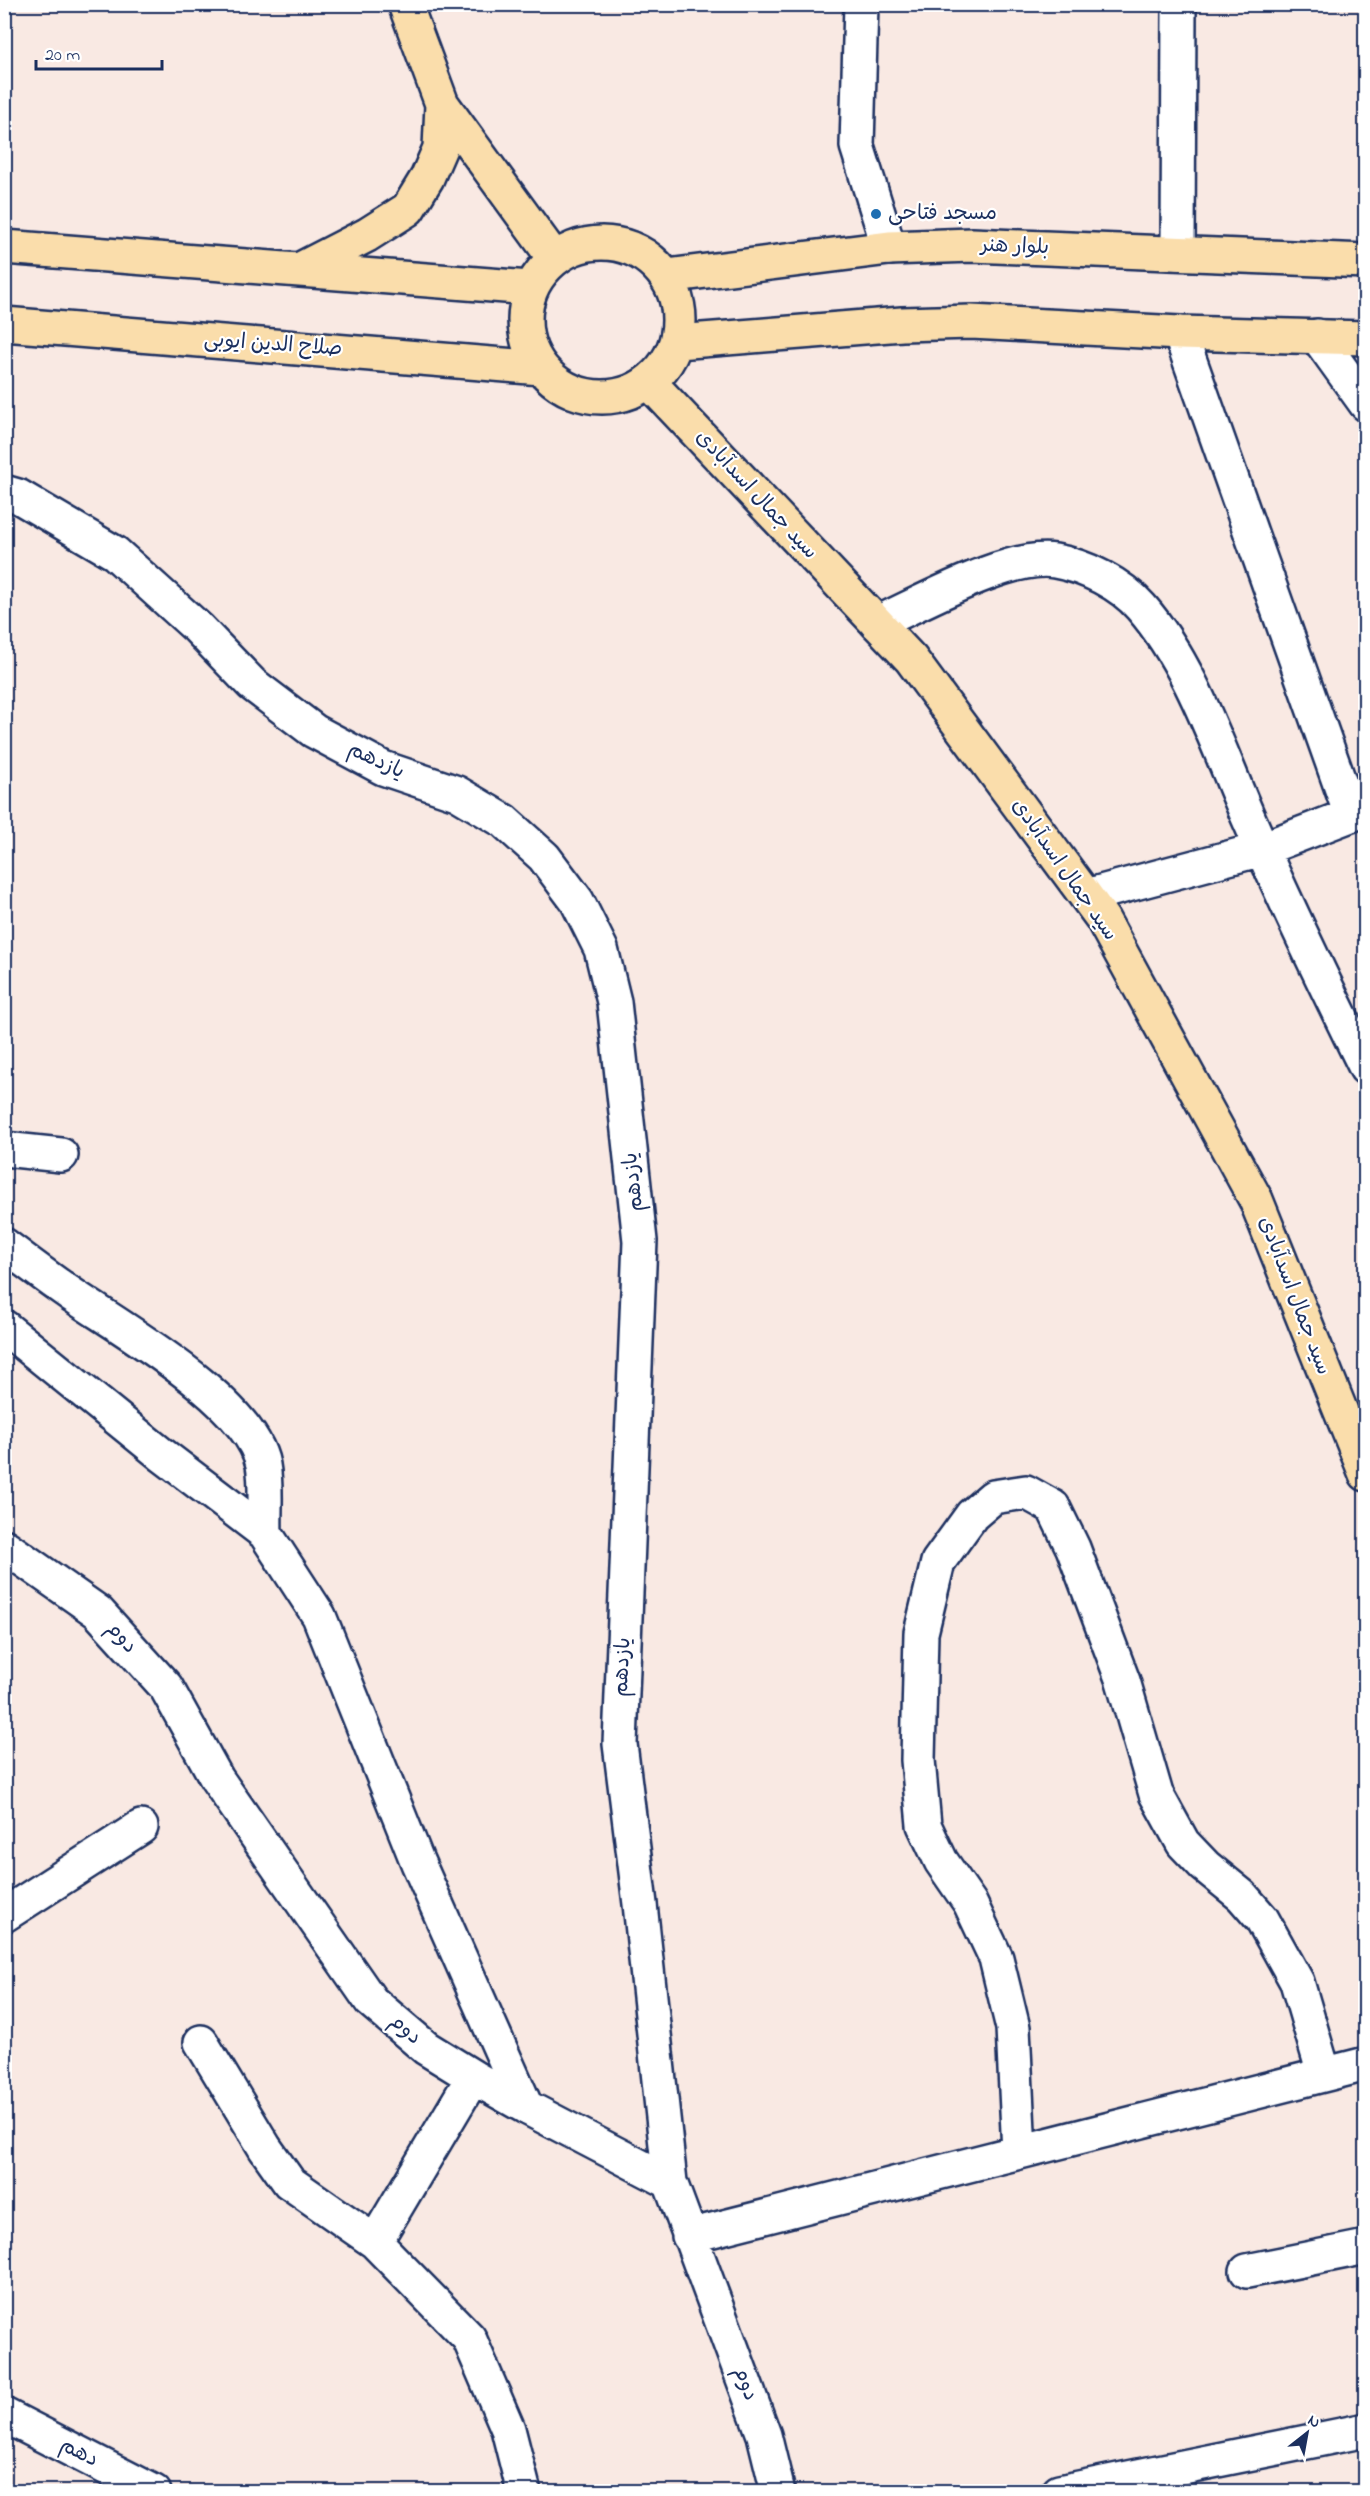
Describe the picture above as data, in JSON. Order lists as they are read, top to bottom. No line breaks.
{"streets":{"main road":["بلوار هنر","صلاح الدین ایوبی","سید جمال اسدآبادی"],"street":["یازدهم","دوم","دهم"]},"crossings":[["بلوار هنر","صلاح الدین ایوبی"],["بلوار هنر","سید جمال اسدآبادی"],["صلاح الدین ایوبی","سید جمال اسدآبادی"],["یازدهم","دوم"]],"places":["مسجد فتاحی"],"scale_bar":"20 m","north":"top right"}
